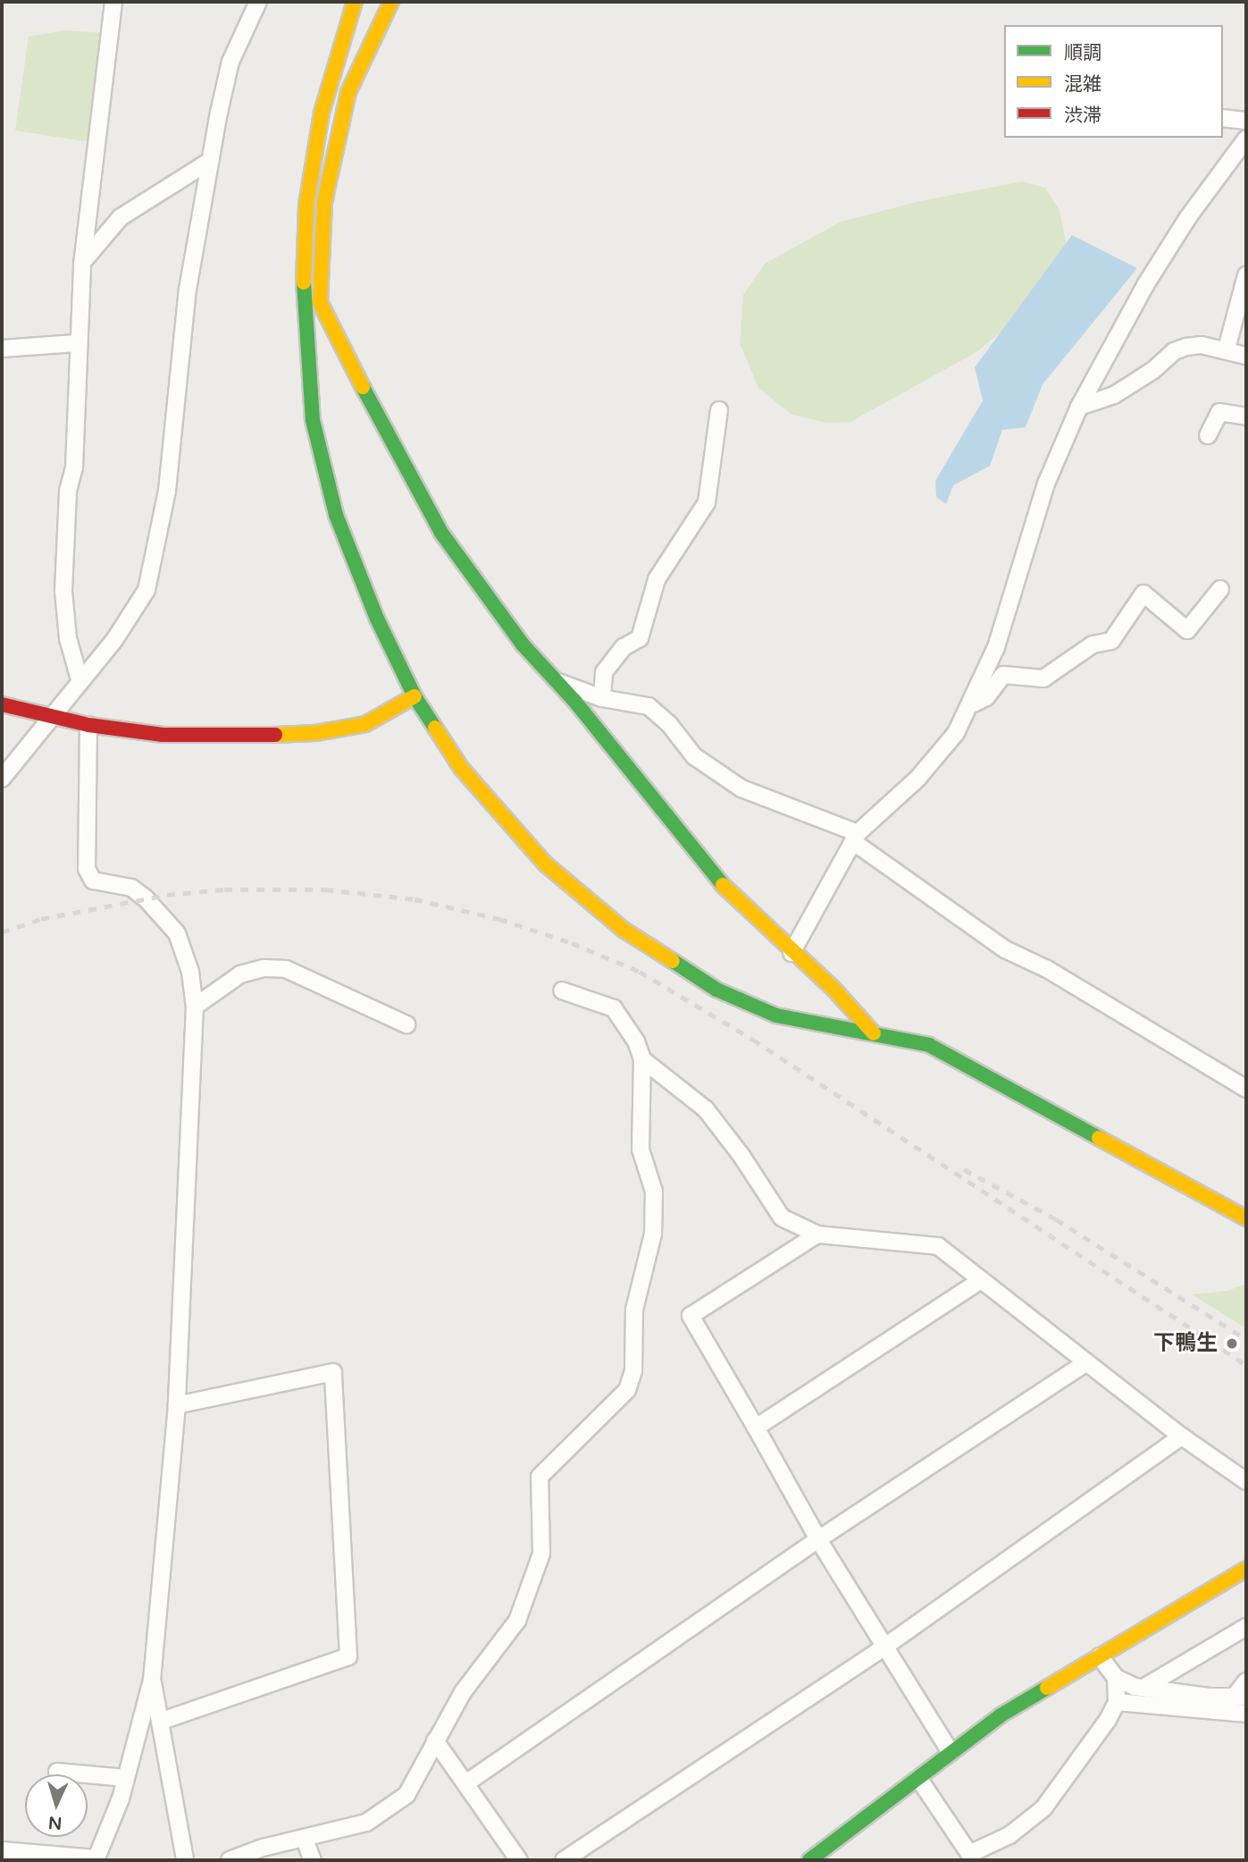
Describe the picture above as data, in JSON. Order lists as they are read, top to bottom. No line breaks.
{"places":["下鴨生"],"legend":["順調","混雑","渋滞"],"north":"bottom"}
